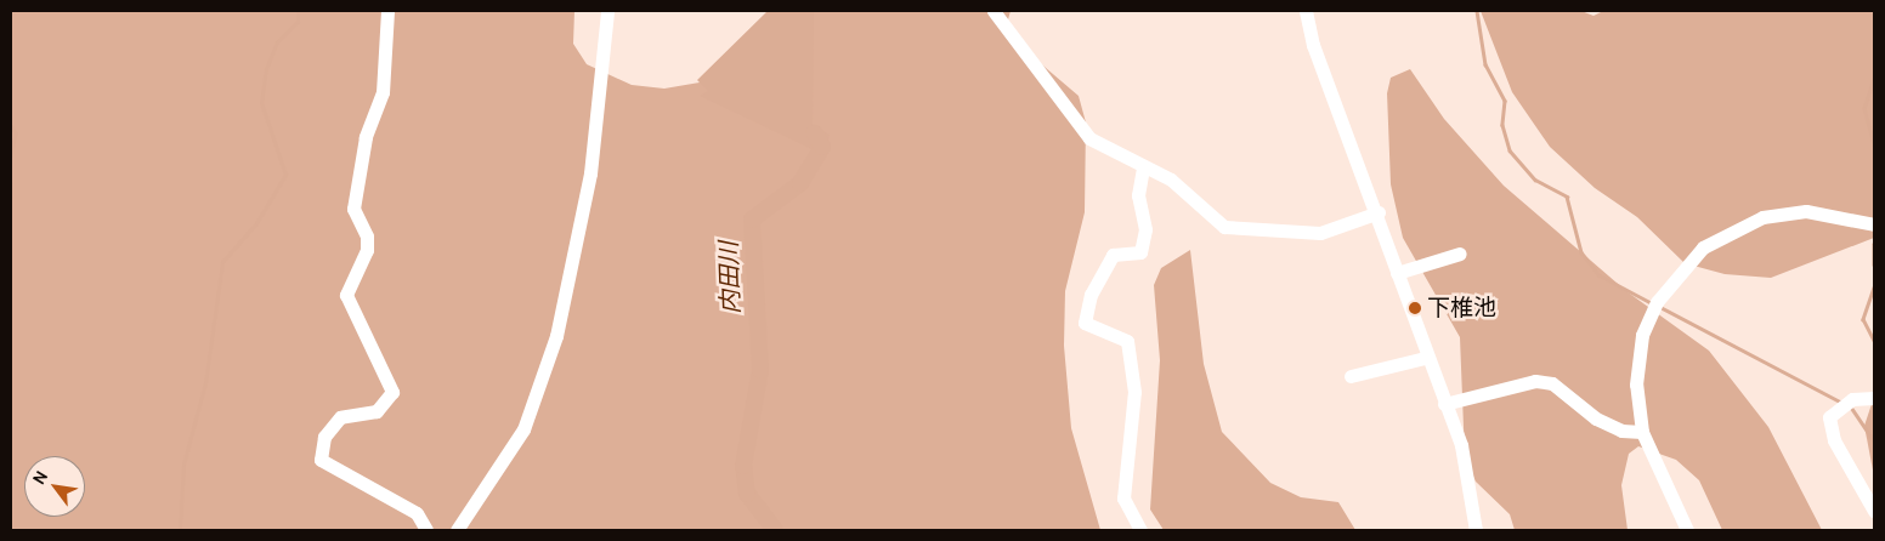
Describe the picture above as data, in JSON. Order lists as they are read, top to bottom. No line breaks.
{"water":["内田川"],"places":["下椎池"],"north":"top left"}
